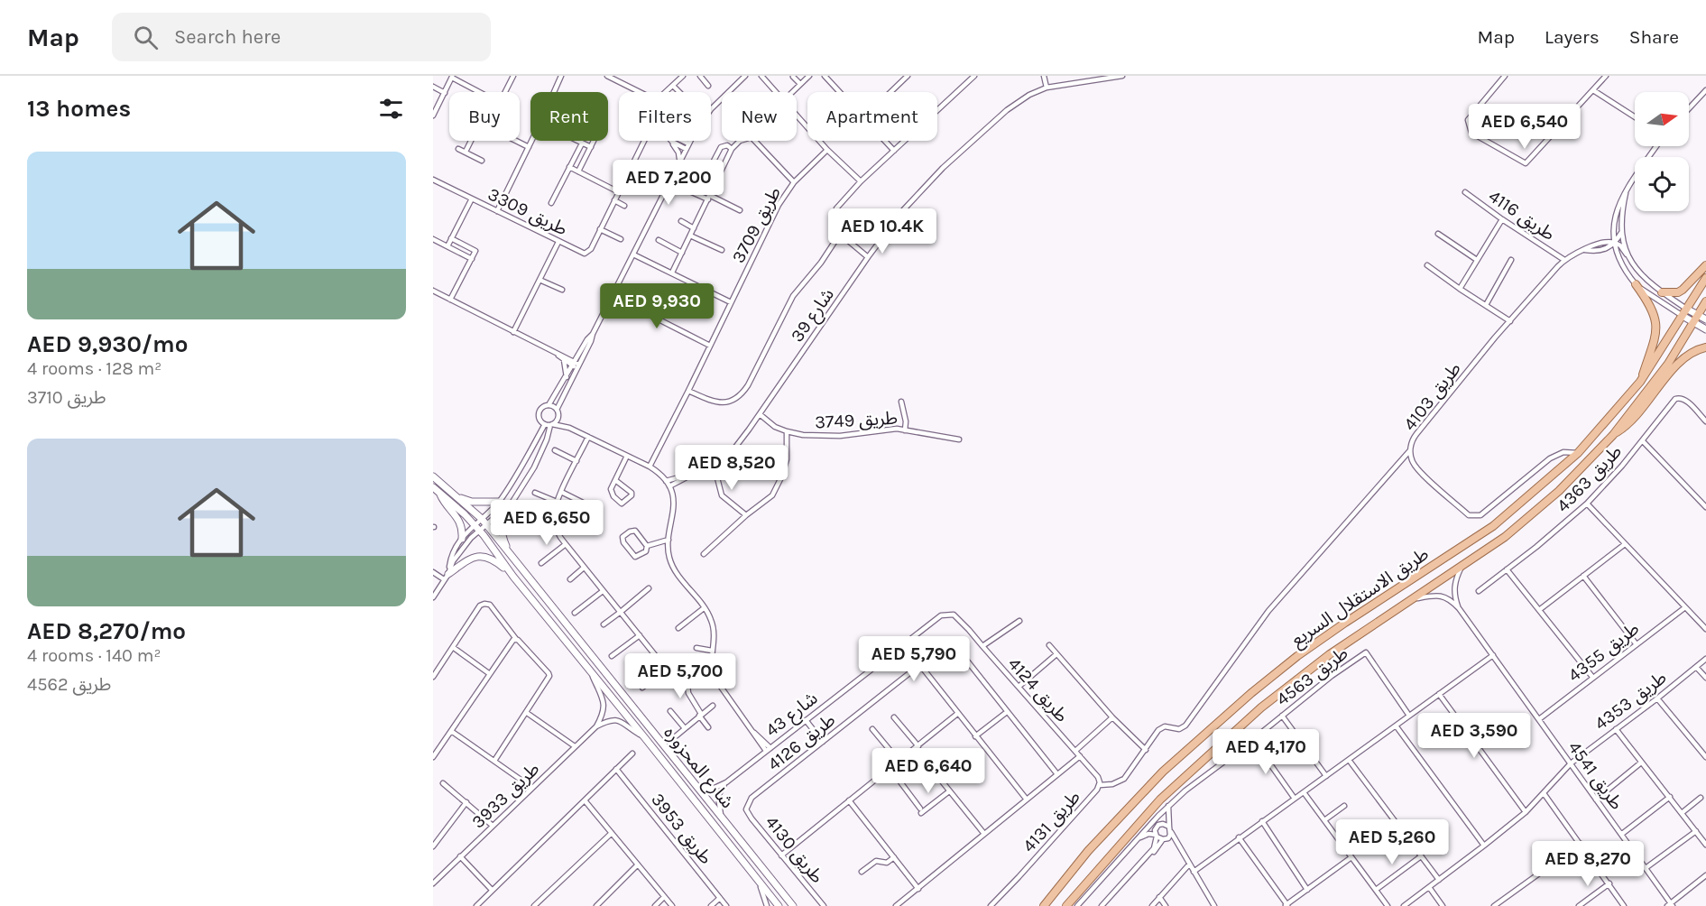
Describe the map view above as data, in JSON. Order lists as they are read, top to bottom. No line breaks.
{"streets":{"main road":["طريق الاستقلال السريع","شارع المحزوره"],"street":["طريق 3309","طريق 4116","طريق 3709","شارع 39","طريق 4103","طريق 3749","طريق 4363","طريق 4355","طريق 4563","طريق 4124","طريق 4353","شارع 43","طريق 4126","طريق 4541","طريق 3933","طريق 4131","طريق 3953","طريق 4130"]},"crossings":[["طريق 4116","طريق 4103"],["شارع 39","طريق 3749"],["طريق 4103","طريق الاستقلال السريع"],["طريق 4355","طريق 4541"],["طريق 4124","شارع 43"],["طريق 4124","طريق 4131"],["طريق 4353","طريق 4541"],["شارع 43","شارع المحزوره"],["طريق 4126","طريق 4130"],["شارع المحزوره","طريق 3933"]],"north":"right","page":{"header":"Map","search":"Search here","nav":["Map","Layers","Share"],"heading":"13 homes","chip":["Buy","Rent","Filters","New","Apartment"],"price":["AED 6,540","AED 7,200","AED 10.4K","AED 9,930","AED 8,520","AED 6,650","AED 5,790","AED 5,700","AED 3,590","AED 4,170","AED 6,640","AED 5,260","AED 8,270"],"list":[{"name":"AED 9,930/mo","note":"4 rooms · 128 m² · طريق 3710"},{"name":"AED 8,270/mo","note":"4 rooms · 140 m² · طريق 4562"}]}}
